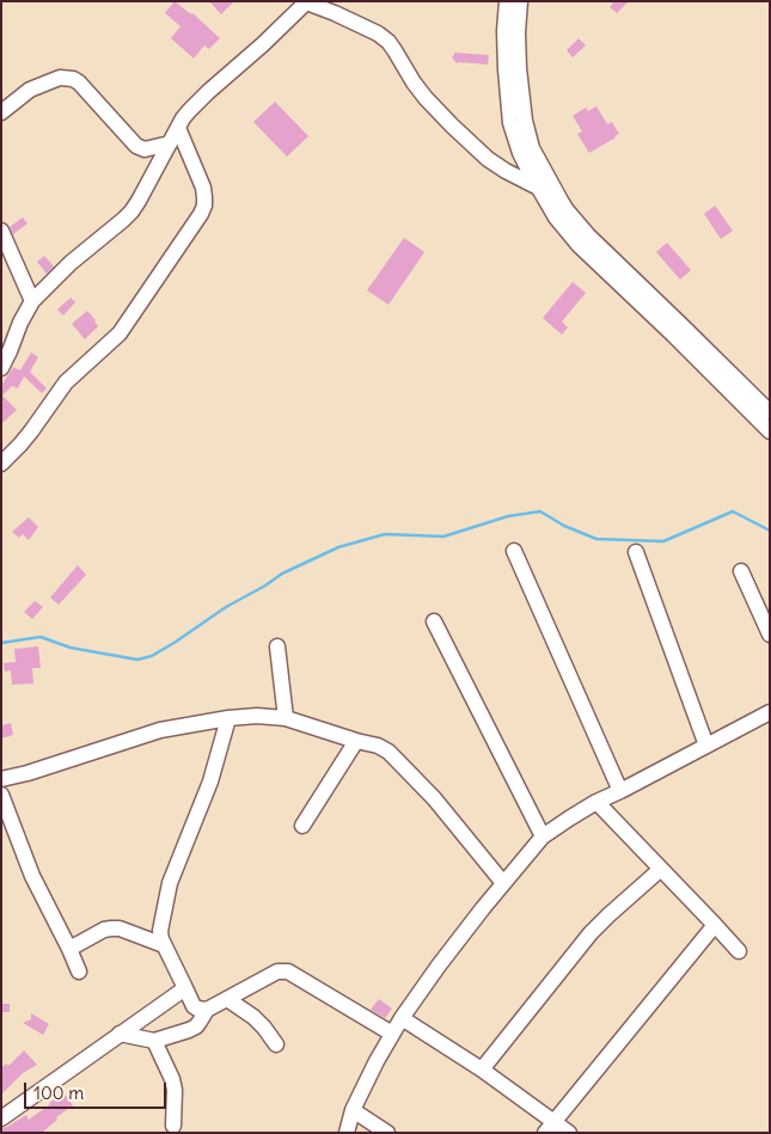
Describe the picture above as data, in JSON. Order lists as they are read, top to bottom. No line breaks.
{"scale_bar":"100 m"}
